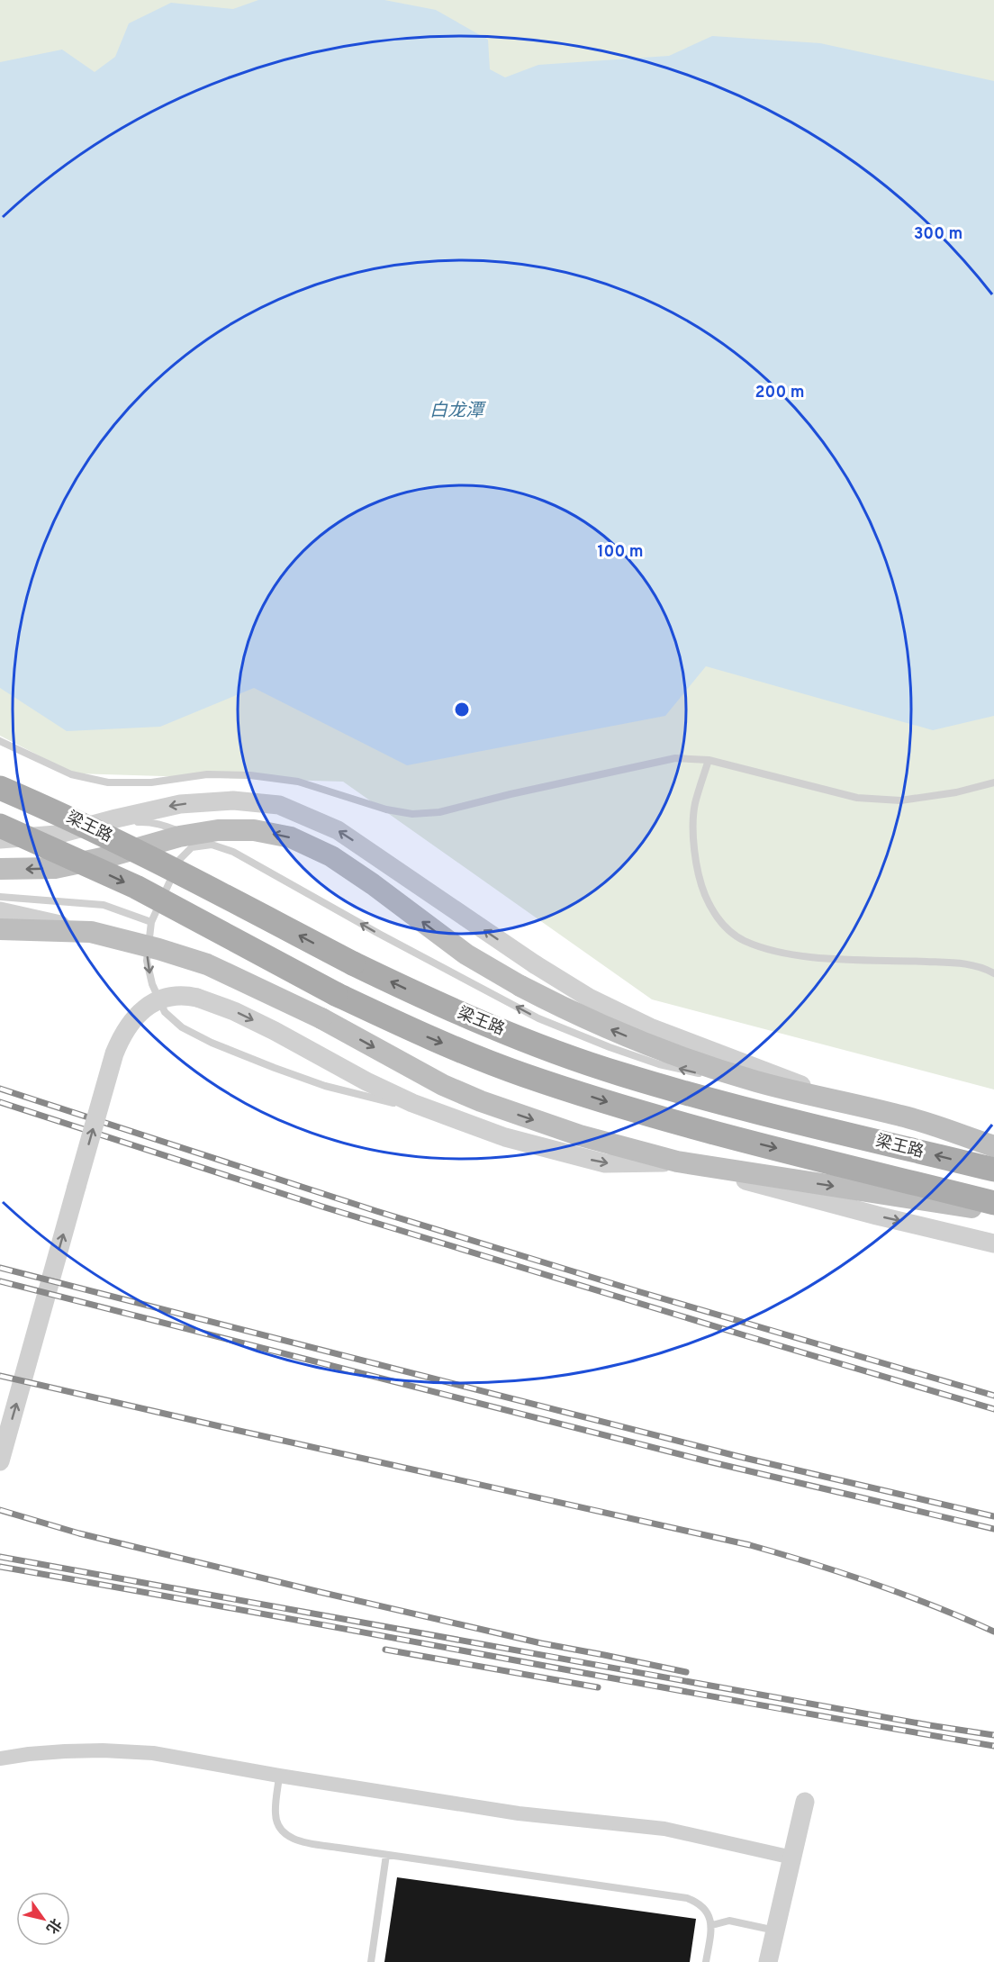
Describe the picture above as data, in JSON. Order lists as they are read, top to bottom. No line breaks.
{"streets":{"main road":["梁王路"]},"water":["白龙潭"],"north":"bottom right","rings":["300 m","200 m","100 m"]}
